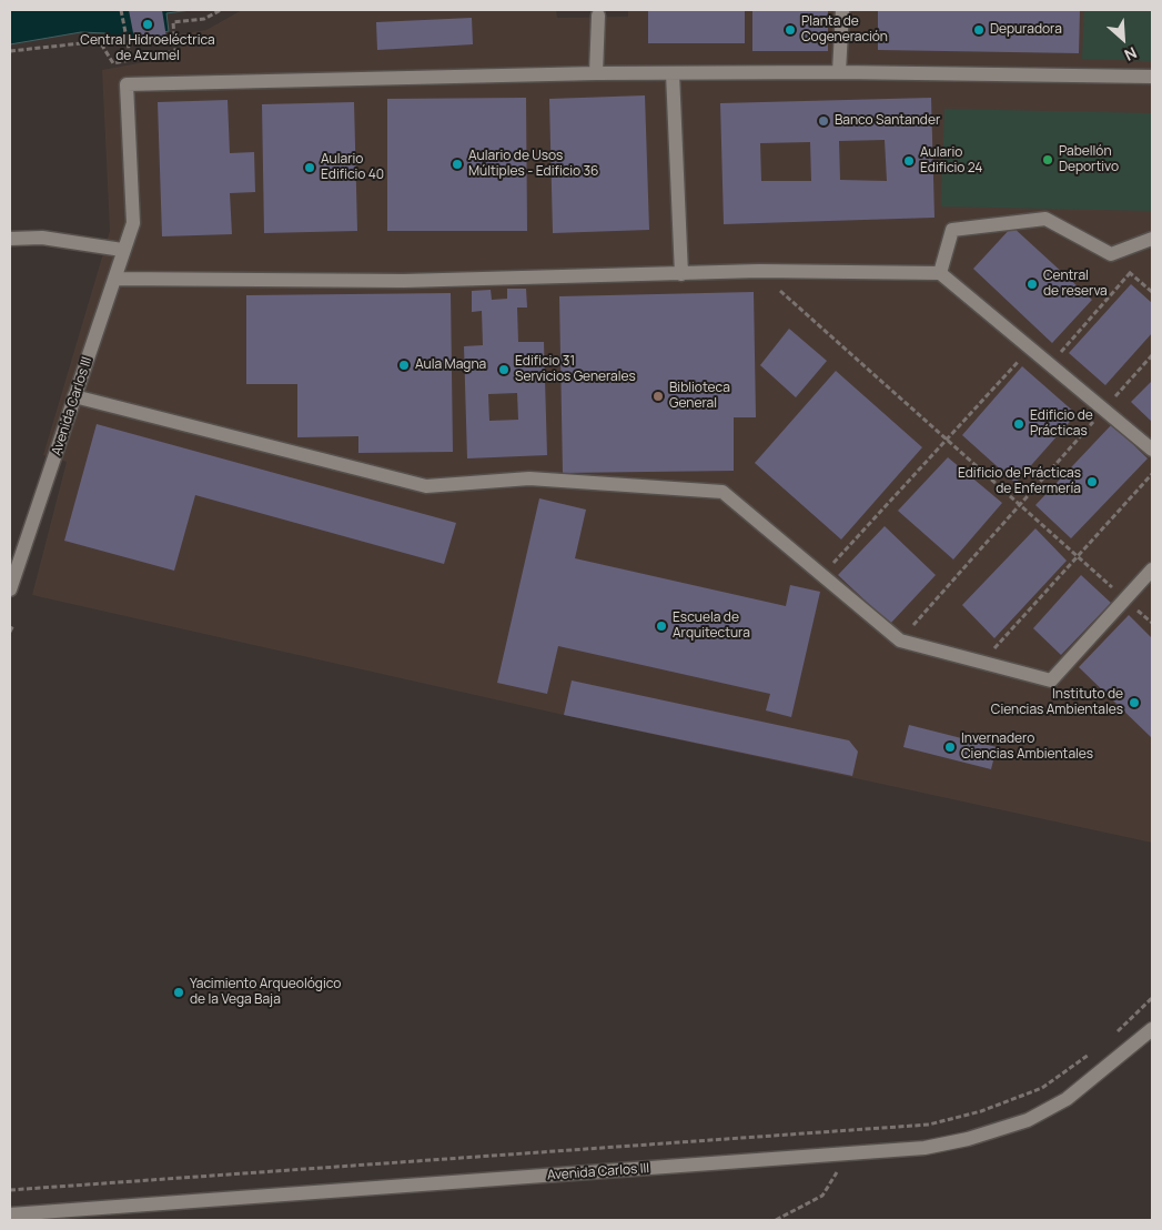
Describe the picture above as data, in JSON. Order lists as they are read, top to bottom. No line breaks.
{"streets":{"street":["Avenida Carlos III"]},"places":["Central Hidroeléctrica de Azumel","Planta de Cogeneración","Depuradora","Banco Santander","Pabellón Deportivo","Aulario Edificio 24","Aulario de Usos Múltiples - Edificio 36","Aulario Edificio 40","Central de reserva","Aula Magna","Edificio 31 Servicios Generales","Biblioteca General","Edificio de Prácticas","Edificio de Prácticas de Enfermería","Escuela de Arquitectura","Instituto de Ciencias Ambientales","Invernadero Ciencias Ambientales","Yacimiento Arqueológico de la Vega Baja"],"north":"bottom right"}
